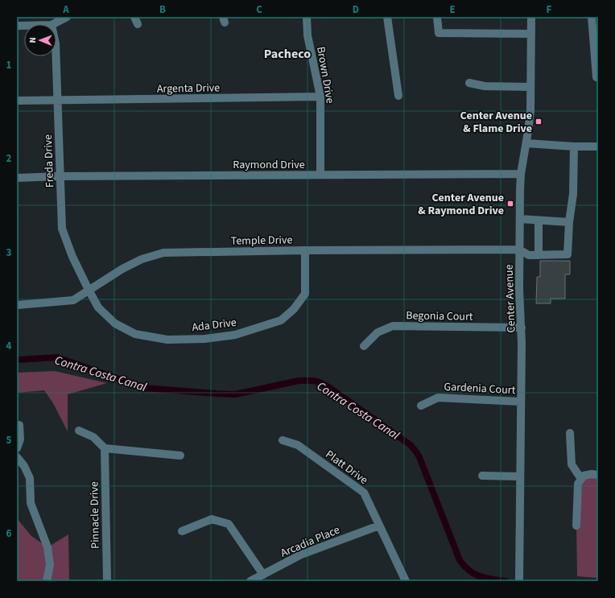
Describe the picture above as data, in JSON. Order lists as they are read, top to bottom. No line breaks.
{"streets":{"street":["Brown Drive","Argenta Drive","Freda Drive","Raymond Drive","Temple Drive","Center Avenue","Begonia Court","Ada Drive","Gardenia Court","Platt Drive","Pinnacle Drive","Arcadia Place"]},"crossings":[["Brown Drive","Argenta Drive"],["Brown Drive","Raymond Drive"],["Argenta Drive","Freda Drive"],["Freda Drive","Raymond Drive"],["Freda Drive","Temple Drive"],["Freda Drive","Ada Drive"],["Raymond Drive","Center Avenue"],["Temple Drive","Center Avenue"],["Temple Drive","Ada Drive"],["Center Avenue","Begonia Court"],["Center Avenue","Gardenia Court"],["Platt Drive","Arcadia Place"]],"districts":["Pacheco"],"water":["Contra Costa Canal"],"places":{"transit":["Center Avenue & Flame Drive","Center Avenue & Raymond Drive"]},"north":"left","grid":{"columns":["A","B","C","D","E","F"],"rows":["1","2","3","4","5","6"]}}
